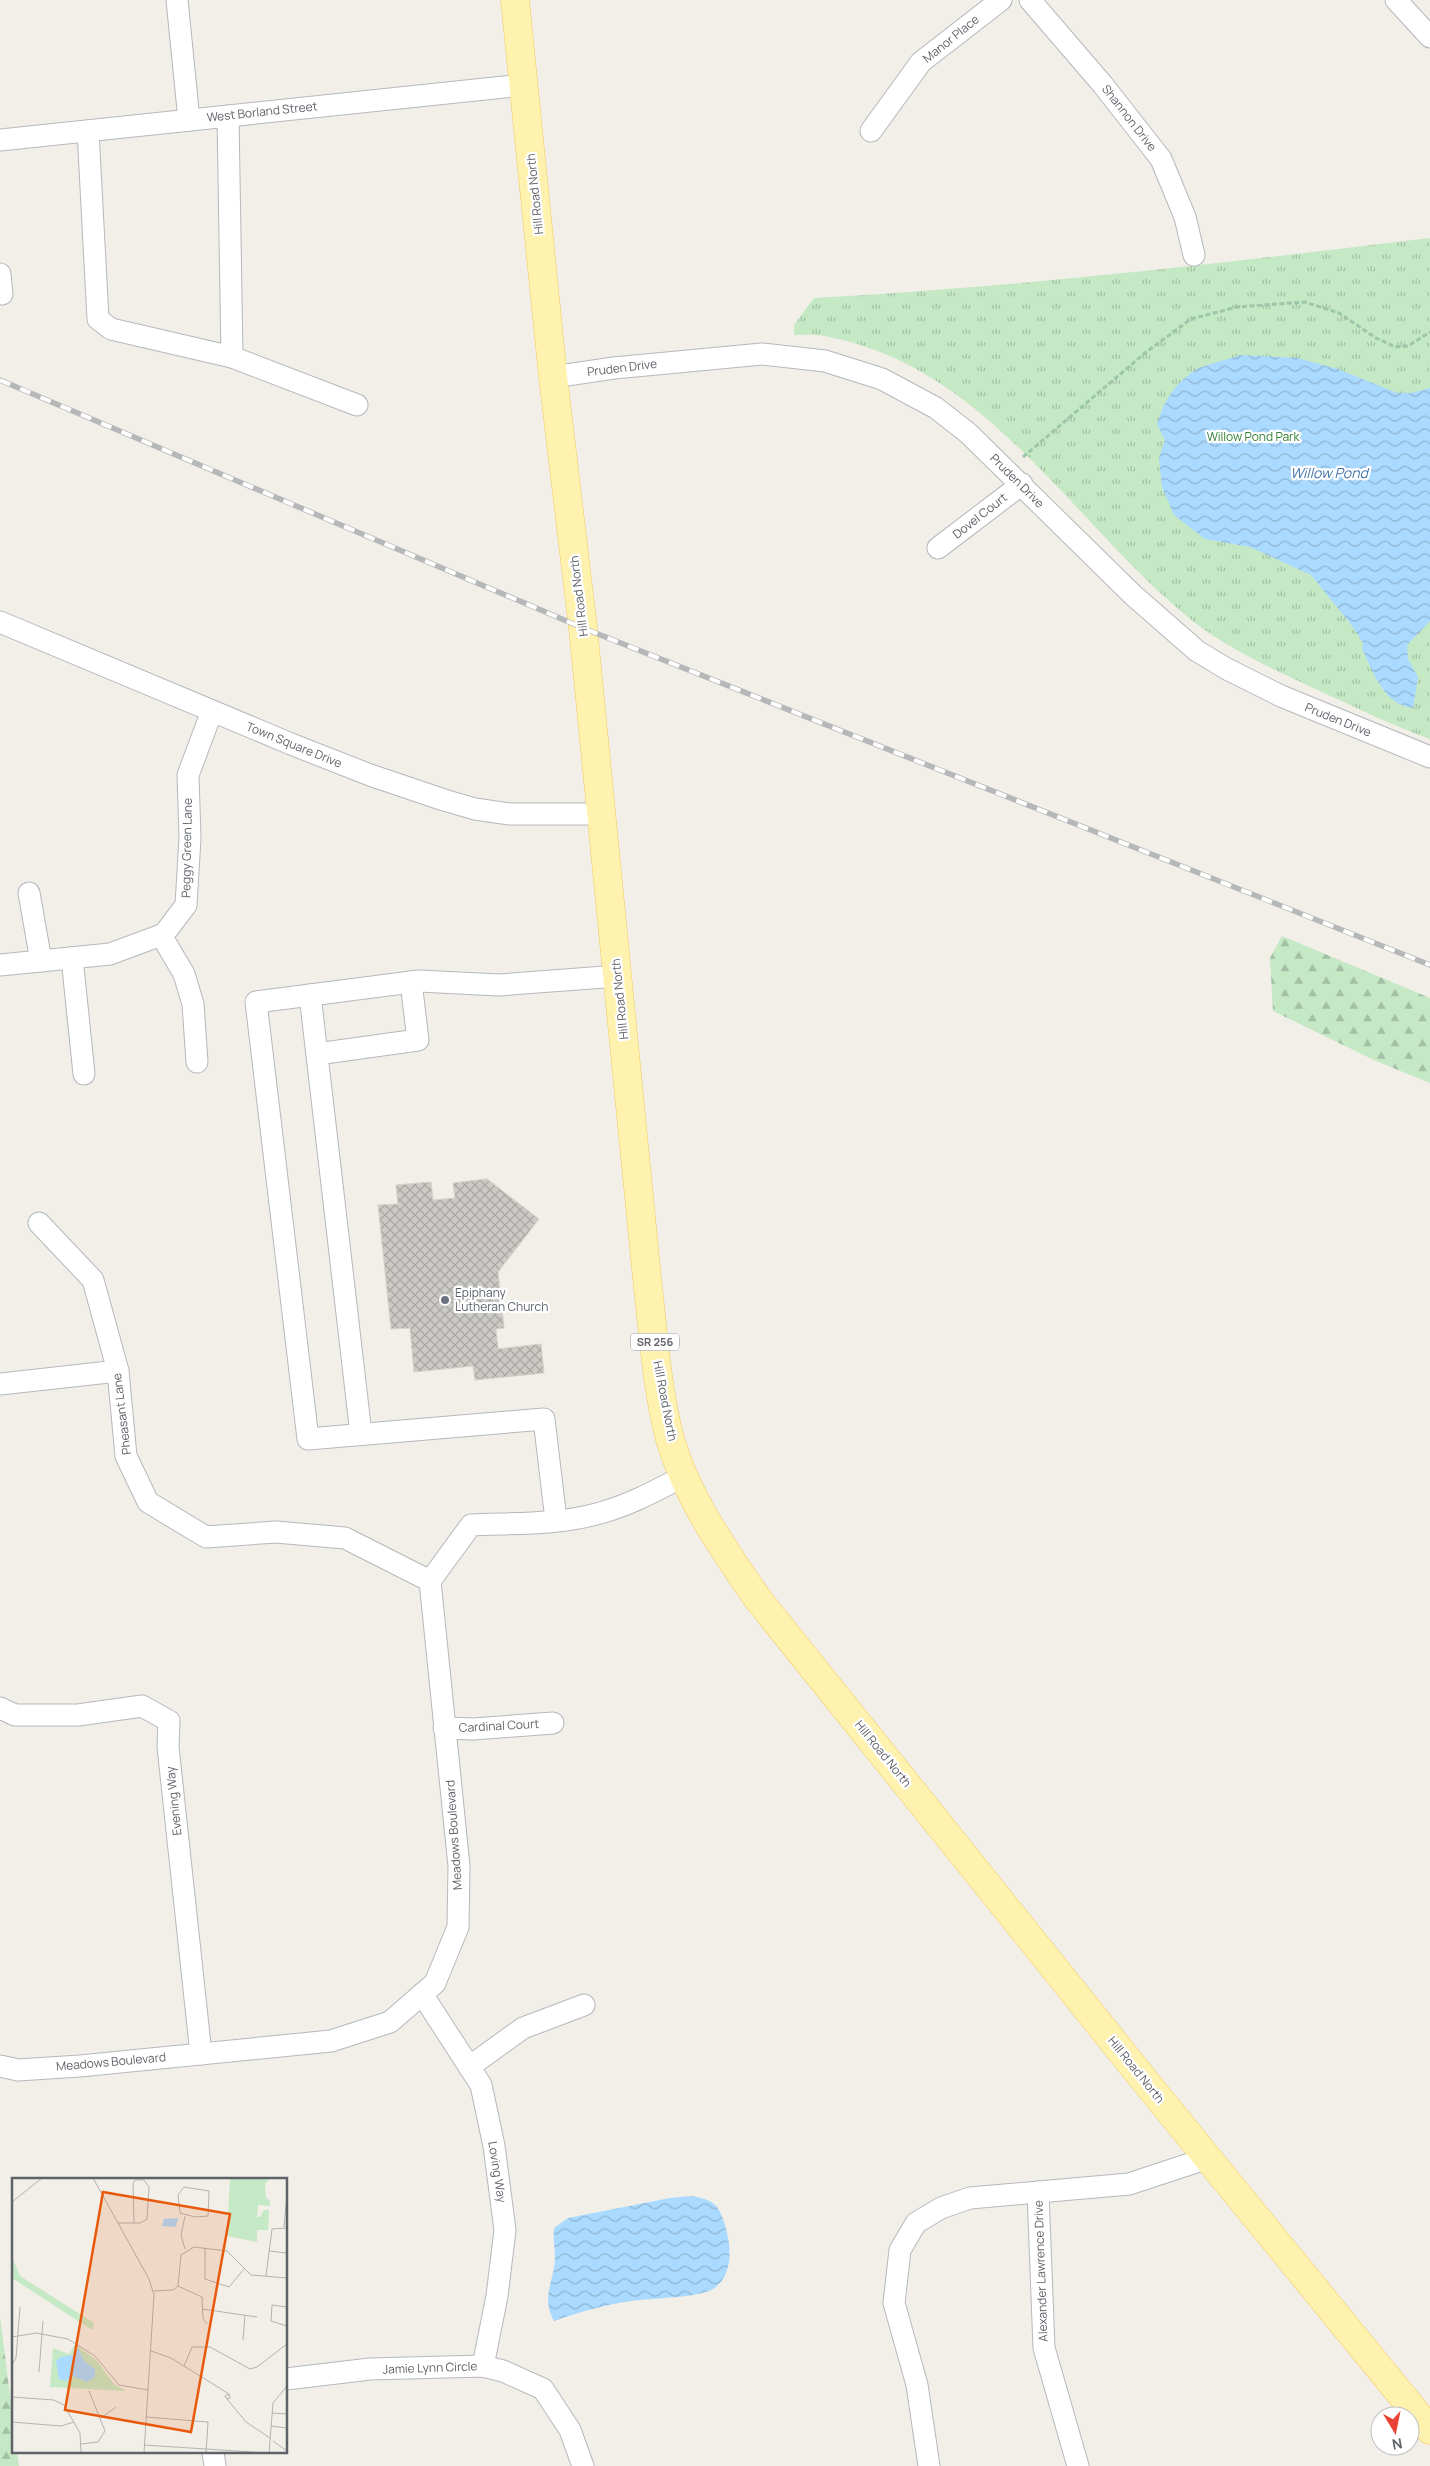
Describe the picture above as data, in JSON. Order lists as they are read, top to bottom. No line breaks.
{"streets":{"main road":["Hill Road North","SR 256"],"street":["Manor Place","West Borland Street","Shannon Drive","Pruden Drive","Dovel Court","Town Square Drive","Peggy Green Lane","Pheasant Lane","Cardinal Court","Evening Way","Meadows Boulevard","Loving Way","Alexander Lawrence Drive","Jamie Lynn Circle"]},"crossings":[["West Borland Street","Hill Road North"],["Hill Road North","Pruden Drive"],["Hill Road North","Town Square Drive"],["Hill Road North","Alexander Lawrence Drive"],["Pruden Drive","Dovel Court"],["Town Square Drive","Peggy Green Lane"],["Pheasant Lane","Meadows Boulevard"],["Cardinal Court","Meadows Boulevard"],["Evening Way","Meadows Boulevard"],["Meadows Boulevard","Loving Way"],["Loving Way","Jamie Lynn Circle"]],"water":["Willow Pond"],"parks":["Willow Pond Park"],"places":["Epiphany Lutheran Church"],"north":"bottom"}
